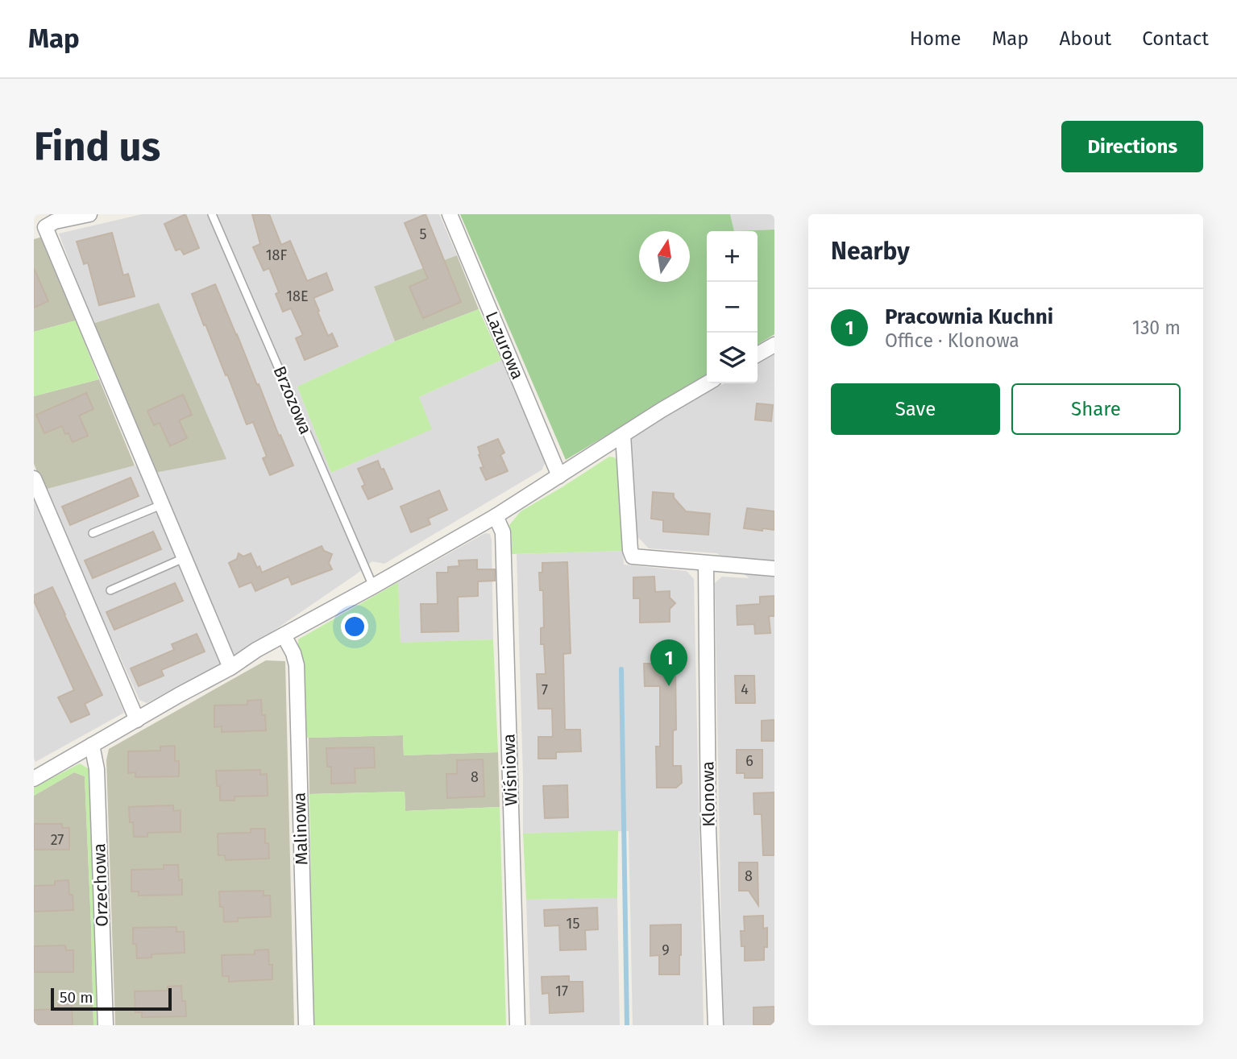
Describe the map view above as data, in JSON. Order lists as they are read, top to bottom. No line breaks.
{"streets":{"street":["Lazurowa","Wiśniowa","Klonowa","Malinowa","Orzechowa"],"lane":["Brzozowa"]},"house_numbers":["5","18F","18E","4","7","6","8","27","8","15","9","17"],"scale_bar":"50 m","north":"top","page":{"header":"Map","nav":["Home","Map","About","Contact"],"buttons":["Directions",["Save","Share"]],"title":"Find us","heading":"Nearby","map_buttons":["+","−"],"list":[{"mark":"1","name":"Pracownia Kuchni","note":"Office · Klonowa","value":"130 m"}],"pins":"1","scale":"50 m"}}
